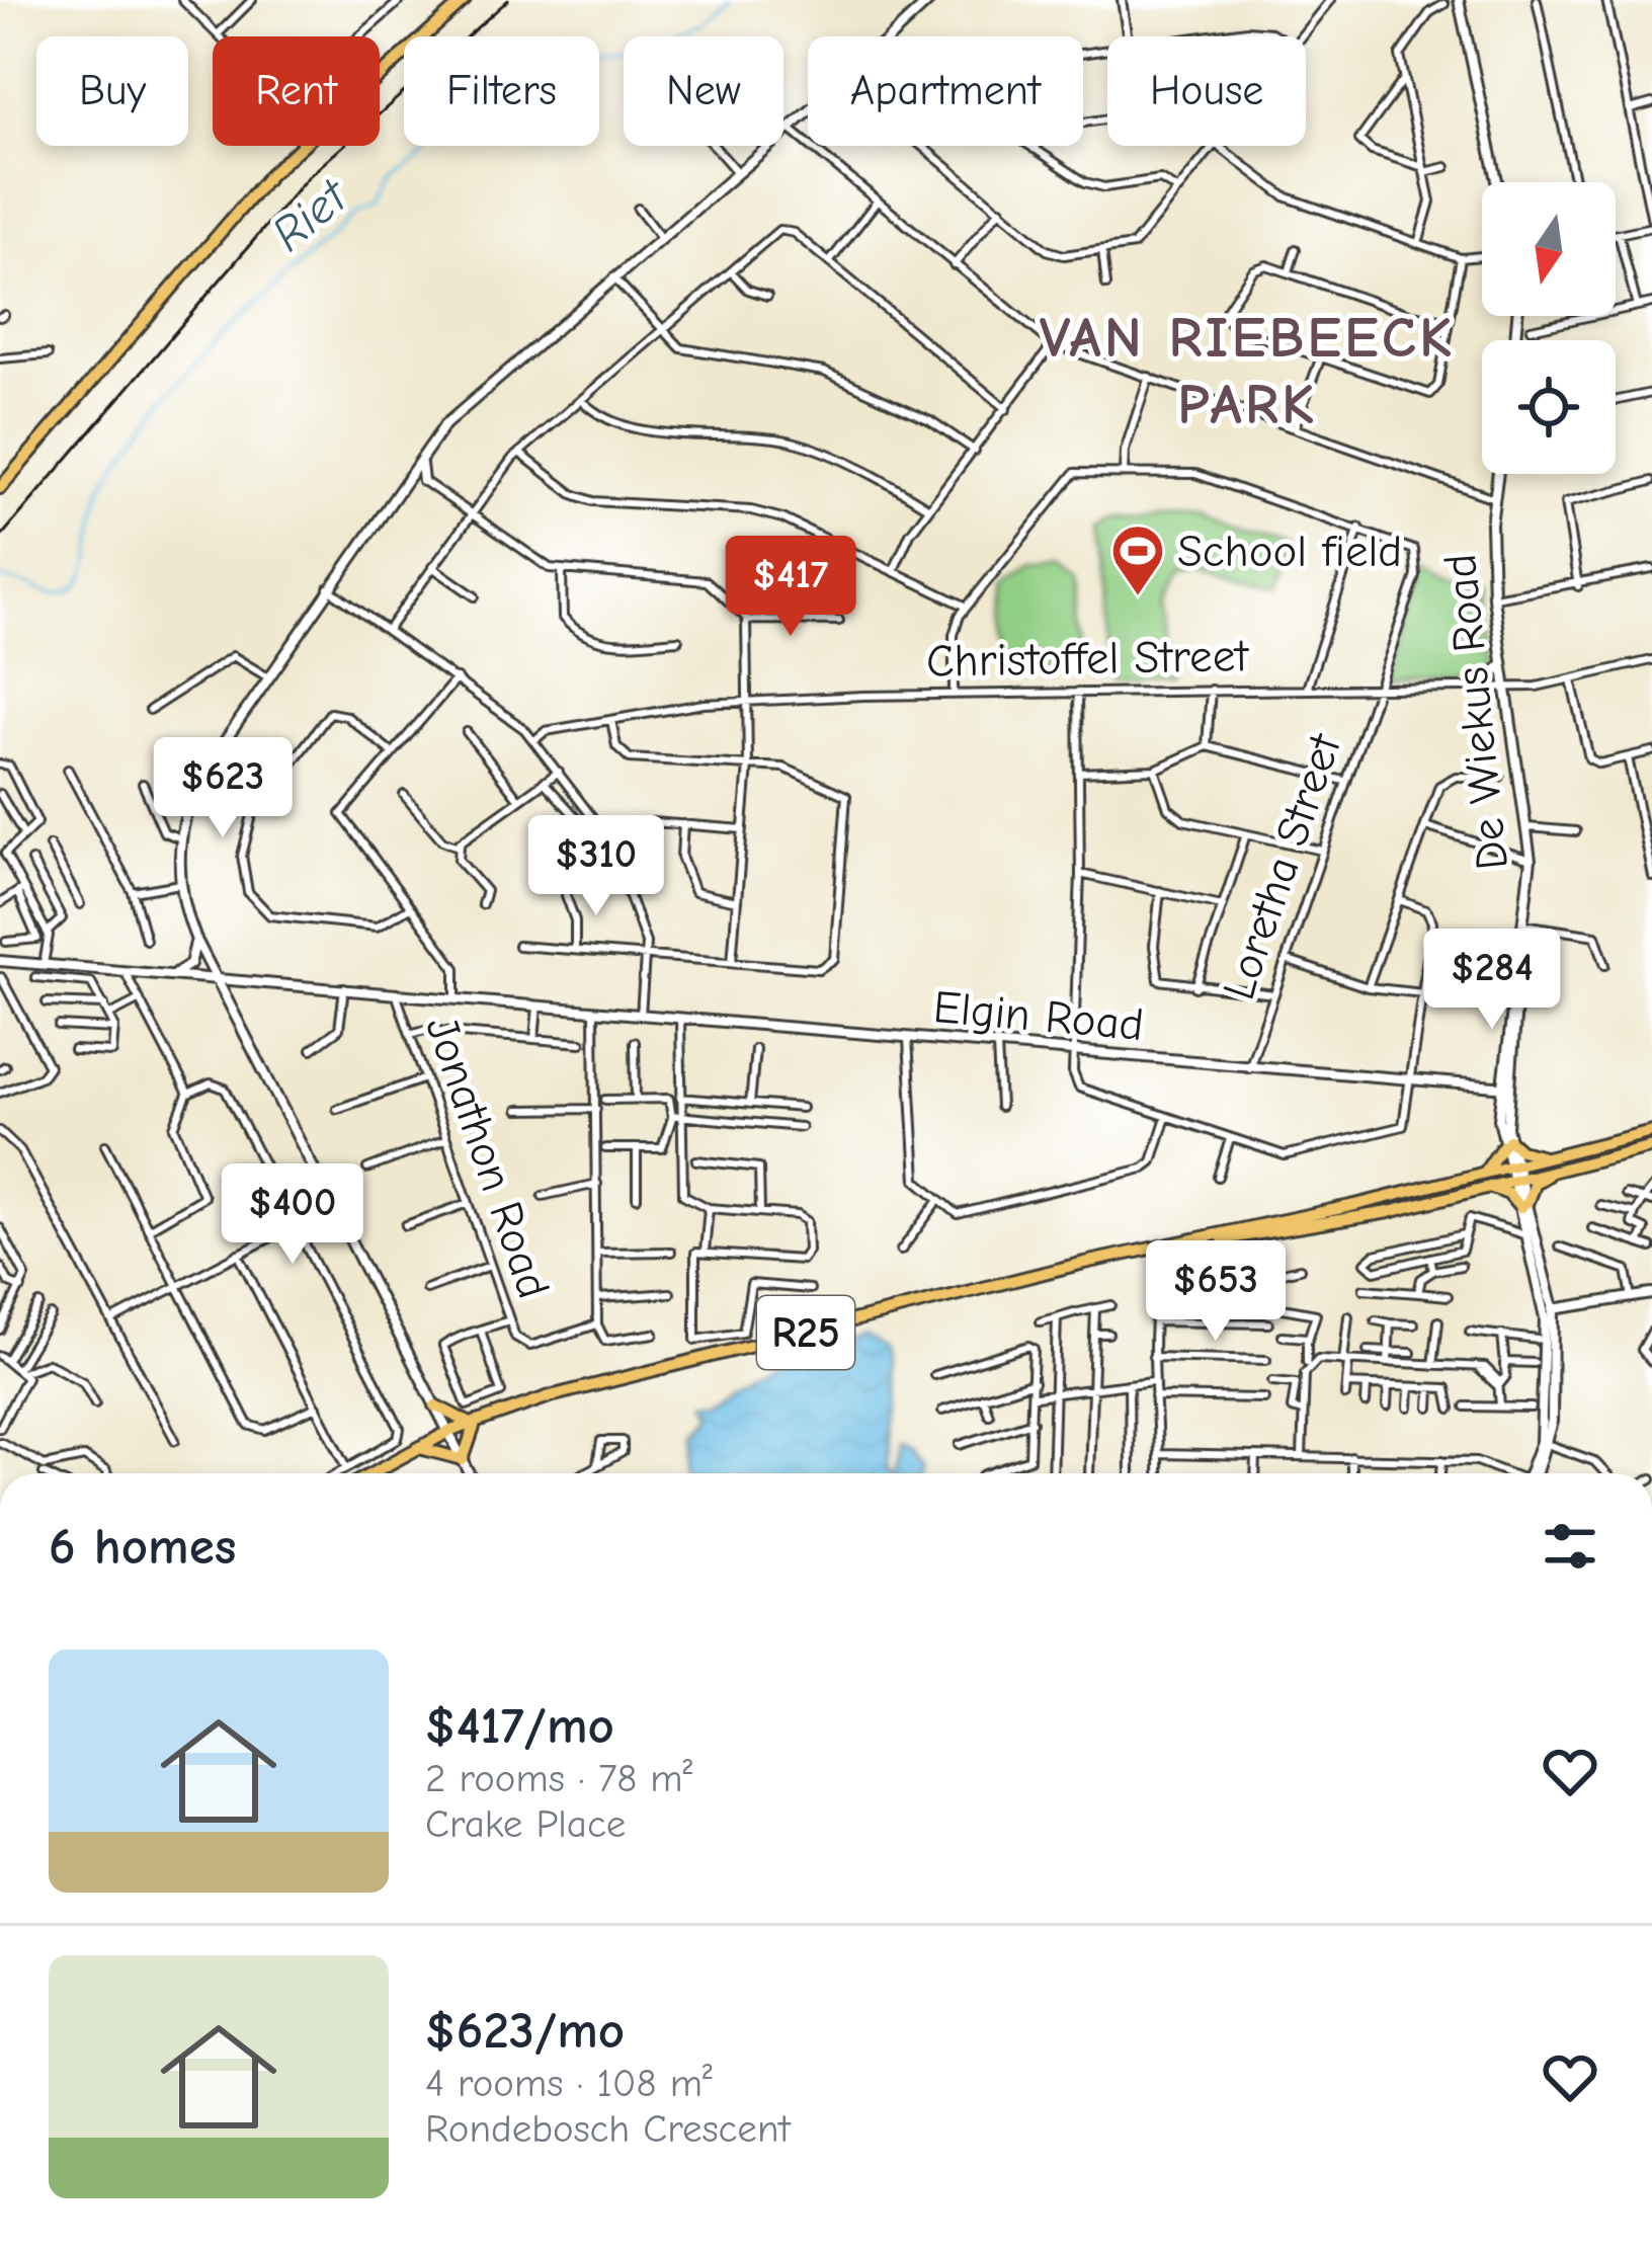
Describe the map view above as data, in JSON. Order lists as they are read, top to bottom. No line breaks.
{"streets":{"main road":["R25"],"street":["Christoffel Street","De Wiekus Road","Loretha Street","Elgin Road","Jonathon Road"]},"crossings":[["Christoffel Street","De Wiekus Road"],["Christoffel Street","Loretha Street"],["De Wiekus Road","Elgin Road"],["De Wiekus Road","R25"],["Loretha Street","Elgin Road"],["Elgin Road","Jonathon Road"]],"districts":["VAN RIEBEECK PARK"],"water":["Riet"],"places":{"sports":["School field"]},"north":"bottom","page":{"chip":["Buy","Rent","Filters","New","Apartment","House"],"price":["$417","$623","$310","$284","$400","$653"],"heading":"6 homes","list":[{"name":"$417/mo","note":"2 rooms · 78 m² · Crake Place"},{"name":"$623/mo","note":"4 rooms · 108 m² · Rondebosch Crescent"}]}}
